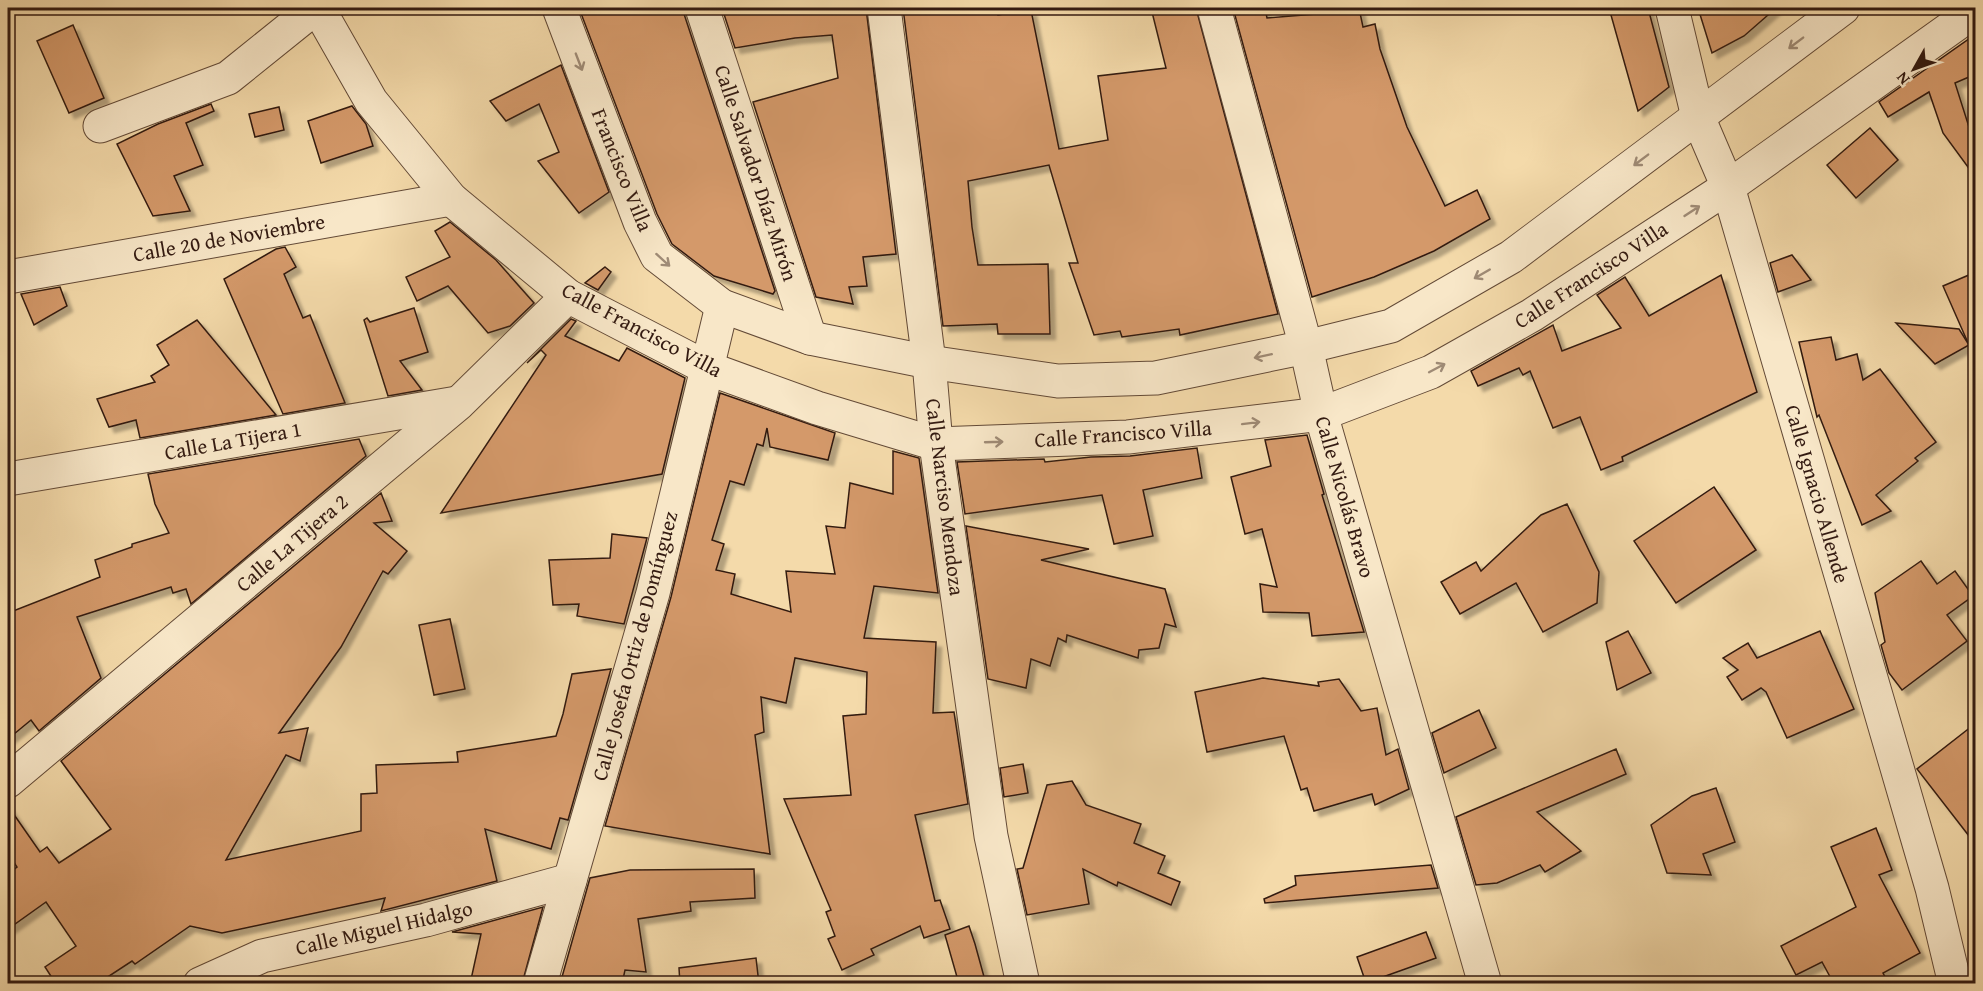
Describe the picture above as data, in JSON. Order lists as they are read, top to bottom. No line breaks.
{"streets":{"street":["Francisco Villa","Calle Salvador Díaz Mirón","Calle 20 de Noviembre","Calle Francisco Villa","Calle La Tijera 1","Calle Ignacio Allende","Calle Narciso Mendoza","Calle Nicolás Bravo","Calle La Tijera 2","Calle Josefa Ortiz de Domínguez","Calle Miguel Hidalgo"]},"crossings":[["Francisco Villa","Calle Josefa Ortiz de Domínguez"],["Calle 20 de Noviembre","Calle Francisco Villa"],["Calle Francisco Villa","Calle Ignacio Allende"],["Calle Francisco Villa","Calle Narciso Mendoza"],["Calle Francisco Villa","Calle Nicolás Bravo"],["Calle Francisco Villa","Calle La Tijera 2"],["Calle Francisco Villa","Calle Josefa Ortiz de Domínguez"],["Calle La Tijera 1","Calle La Tijera 2"],["Calle Josefa Ortiz de Domínguez","Calle Miguel Hidalgo"]],"one_way":["Francisco Villa"],"north":"bottom left"}
